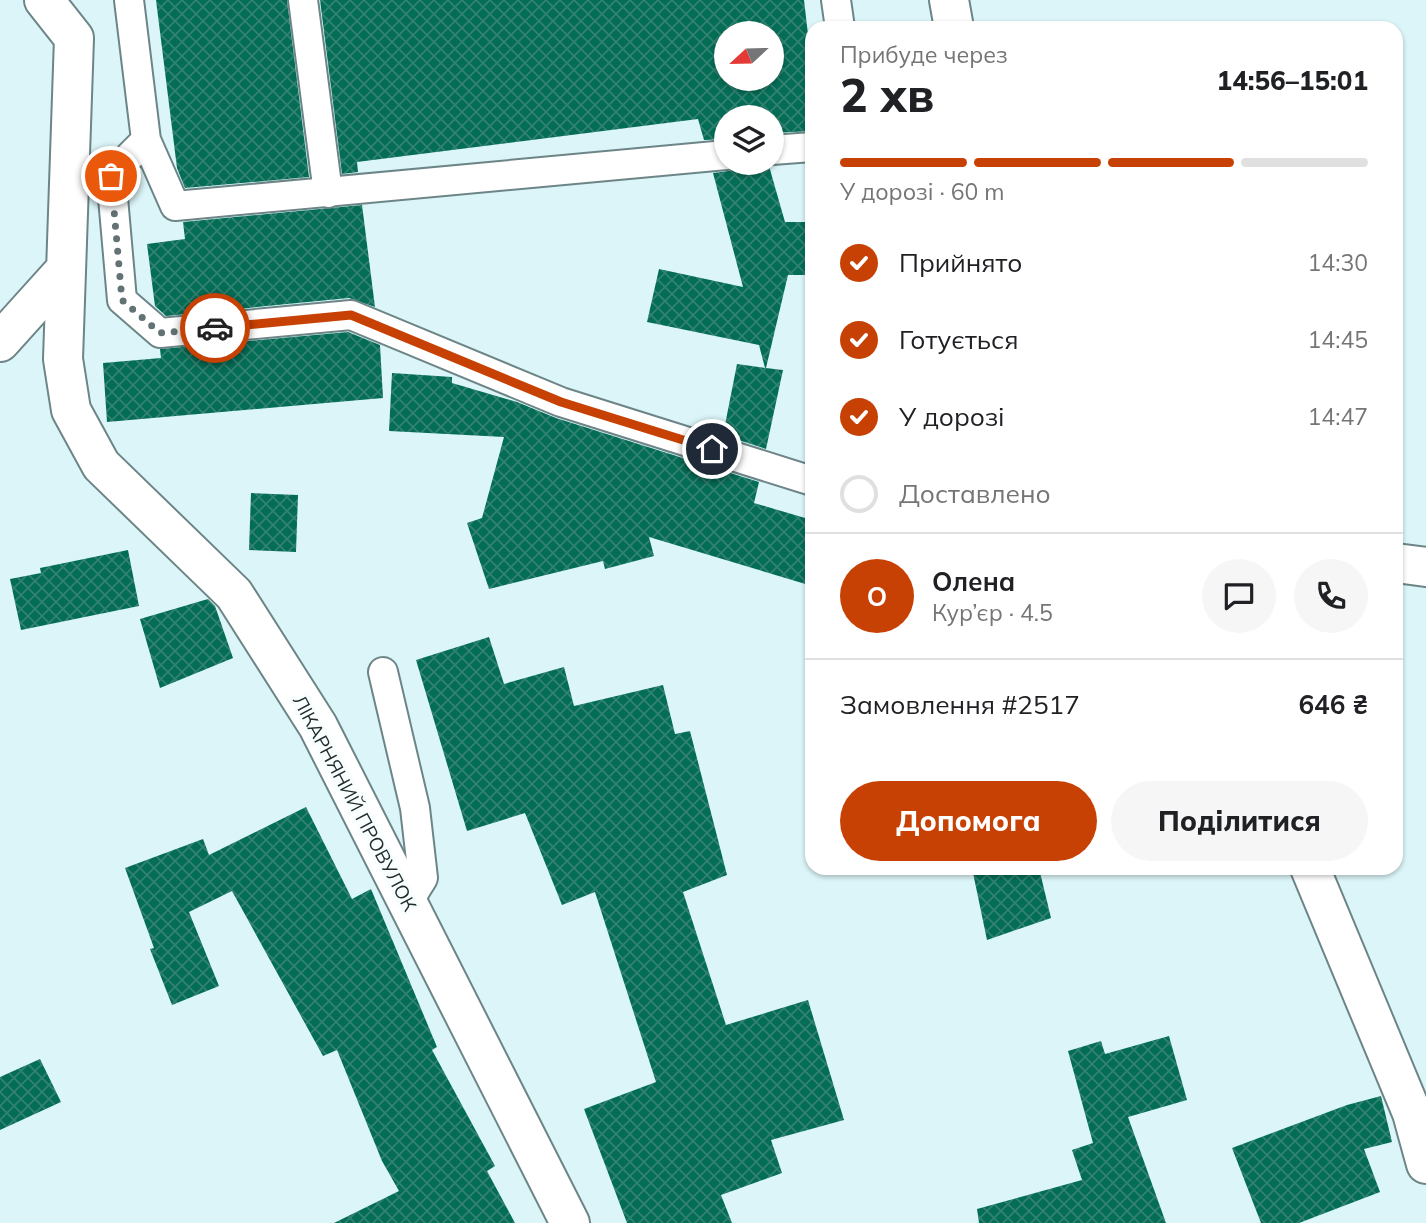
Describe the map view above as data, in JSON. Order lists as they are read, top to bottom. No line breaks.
{"streets":{"street":["ЛІКАРНЯНИЙ ПРОВУЛОК"]},"north":"left","page":{"heading":["2 хв","Прибуде через","14:56–15:01"],"panel":["Олена","Кур’єр · 4.5","Замовлення #2517","646 ₴"],"bar":"У дорозі · 60 m","list":[["Прийнято","14:30"],["Готується","14:45"],["У дорозі","14:47"],"Доставлено"],"round":"О","buttons":["Допомога","Поділитися"]}}
